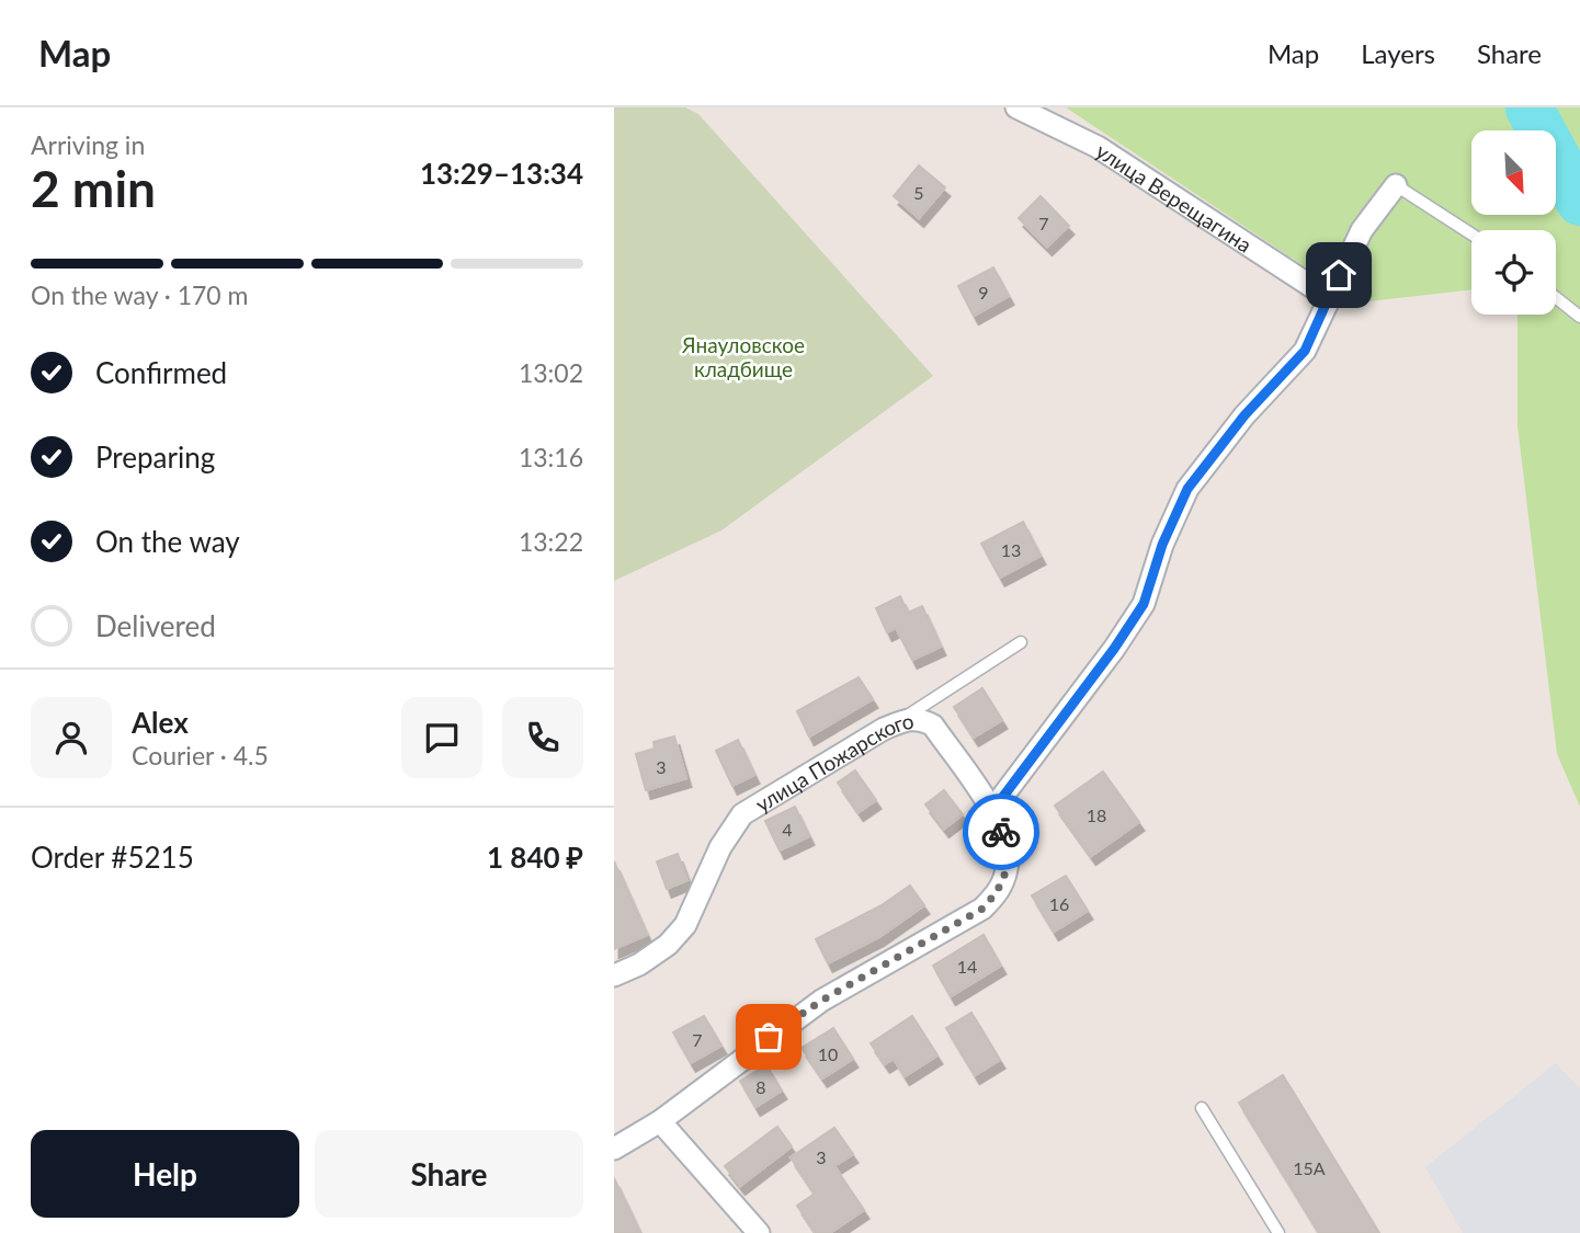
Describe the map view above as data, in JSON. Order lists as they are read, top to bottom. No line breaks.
{"streets":{"street":["улица Верещагина","улица Пожарского"]},"parks":["Янауловское кладбище"],"house_numbers":["5","7","9","13","3","18","4","16","14","7","10","8","3","15А"],"north":"bottom right","page":{"header":"Map","nav":["Map","Layers","Share"],"heading":["2 min","Arriving in","13:29–13:34"],"panel":["Alex","Courier · 4.5","Order #5215","1 840 ₽"],"bar":"On the way · 170 m","list":[["Confirmed","13:02"],["Preparing","13:16"],["On the way","13:22"],"Delivered"],"buttons":["Help","Share"]}}
